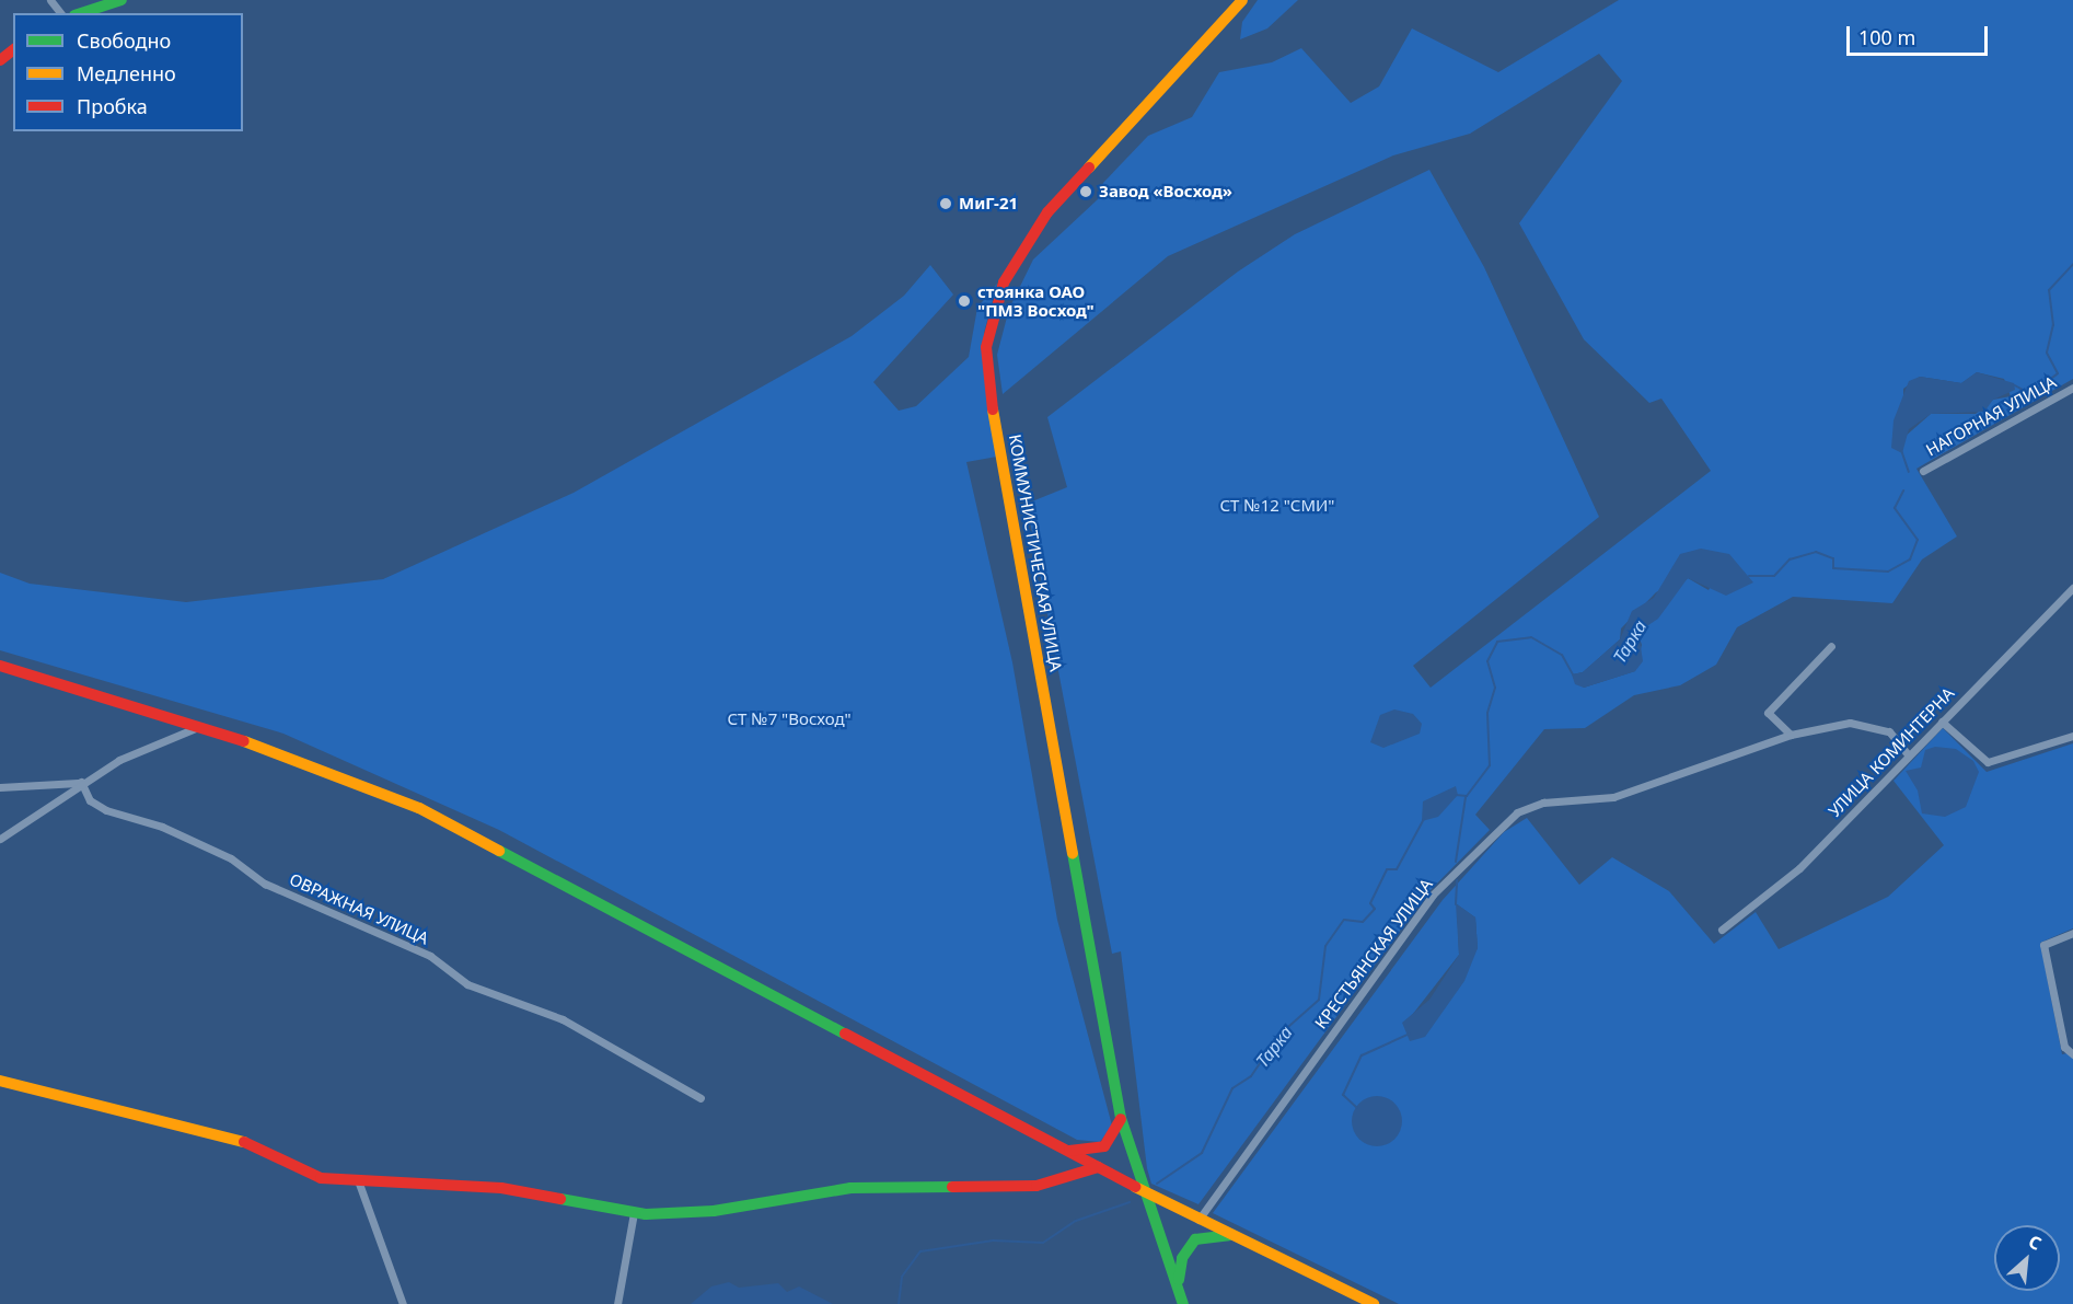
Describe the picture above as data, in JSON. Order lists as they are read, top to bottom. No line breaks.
{"streets":{"main road":["КОММУНИСТИЧЕСКАЯ УЛИЦА"],"street":["НАГОРНАЯ УЛИЦА","УЛИЦА КОМИНТЕРНА","ОВРАЖНАЯ УЛИЦА","КРЕСТЬЯНСКАЯ УЛИЦА"]},"crossings":[["УЛИЦА КОМИНТЕРНА","КРЕСТЬЯНСКАЯ УЛИЦА"]],"water":["Тарка"],"parks":["СТ №12 \"СМИ\"","СТ №7 \"Восход\""],"places":["Завод «Восход»","МиГ-21","стоянка ОАО \"ПМЗ Восход\""],"legend":["Свободно","Медленно","Пробка"],"scale_bar":"100 m","north":"top right"}
